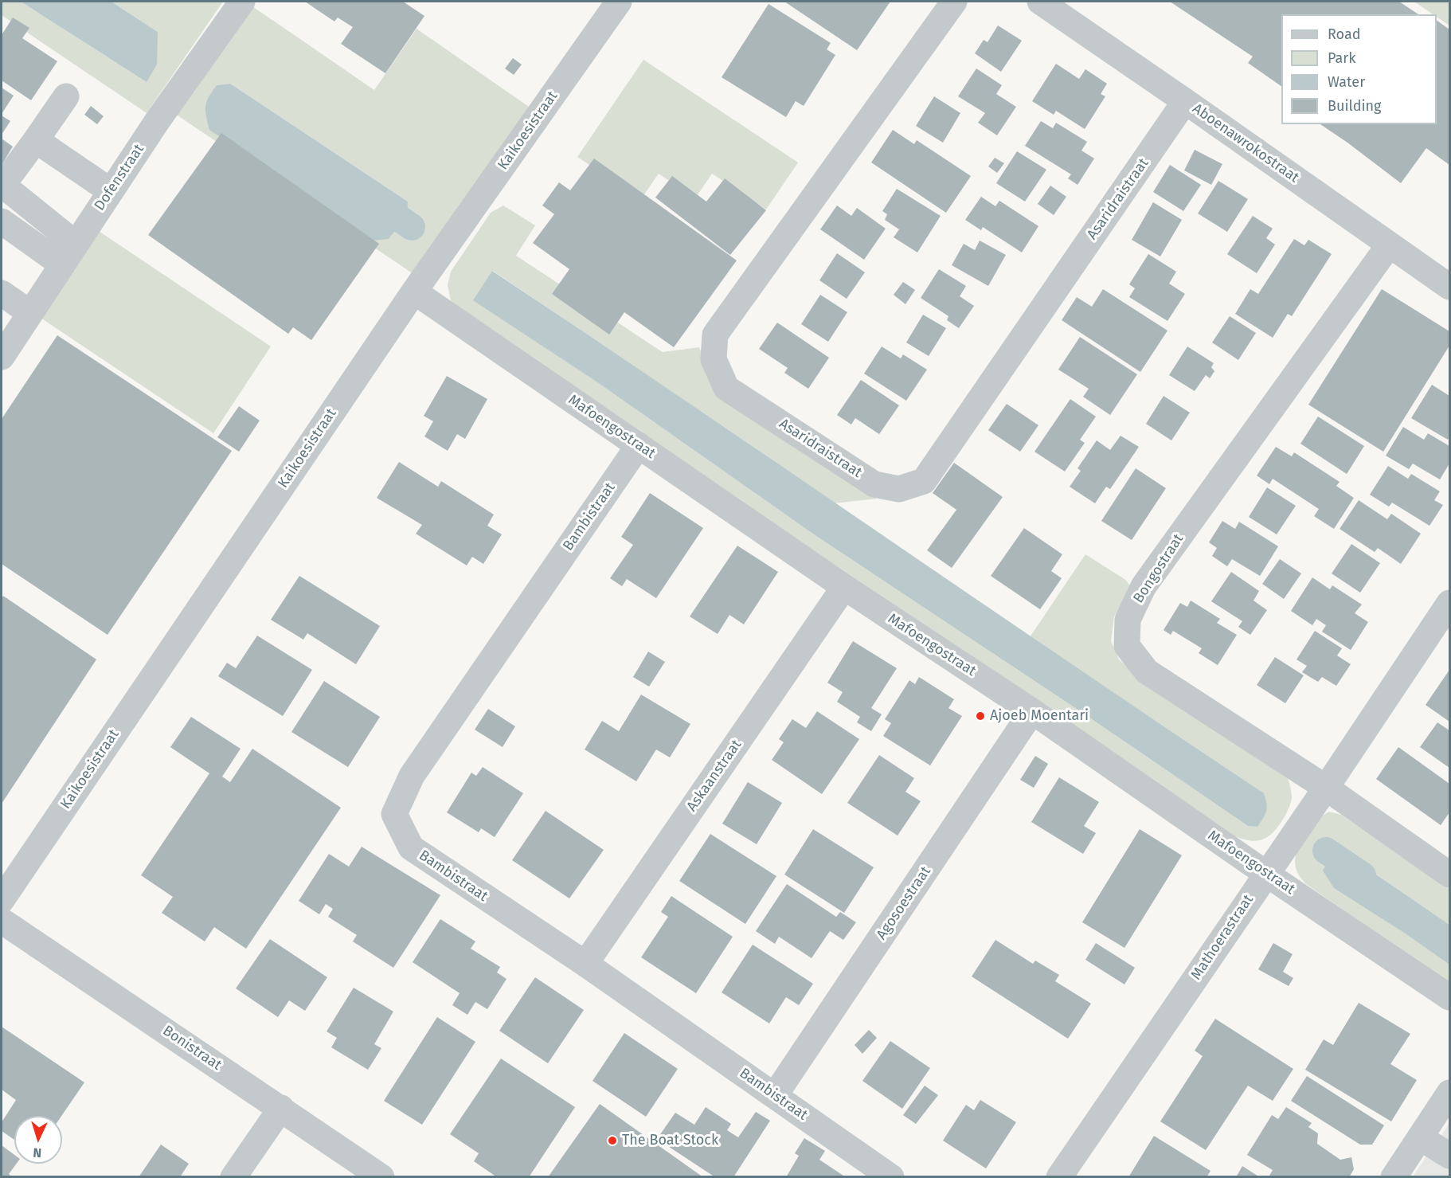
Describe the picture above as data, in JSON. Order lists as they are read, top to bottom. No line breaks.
{"streets":{"street":["Kaikoesistraat","Aboenawrokostraat","Dofenstraat","Asaridraistraat","Mafoengostraat","Bambistraat","Bongostraat","Askaanstraat","Agosoestraat","Mathoerastraat","Bonistraat"]},"crossings":[["Kaikoesistraat","Mafoengostraat"],["Aboenawrokostraat","Asaridraistraat"],["Aboenawrokostraat","Bongostraat"],["Mafoengostraat","Bambistraat"],["Mafoengostraat","Askaanstraat"],["Mafoengostraat","Agosoestraat"],["Mafoengostraat","Mathoerastraat"],["Bambistraat","Askaanstraat"],["Bambistraat","Agosoestraat"],["Bongostraat","Mathoerastraat"]],"places":["Ajoeb Moentari","The Boat Stock"],"legend":["Road","Park","Water","Building"],"north":"bottom"}
